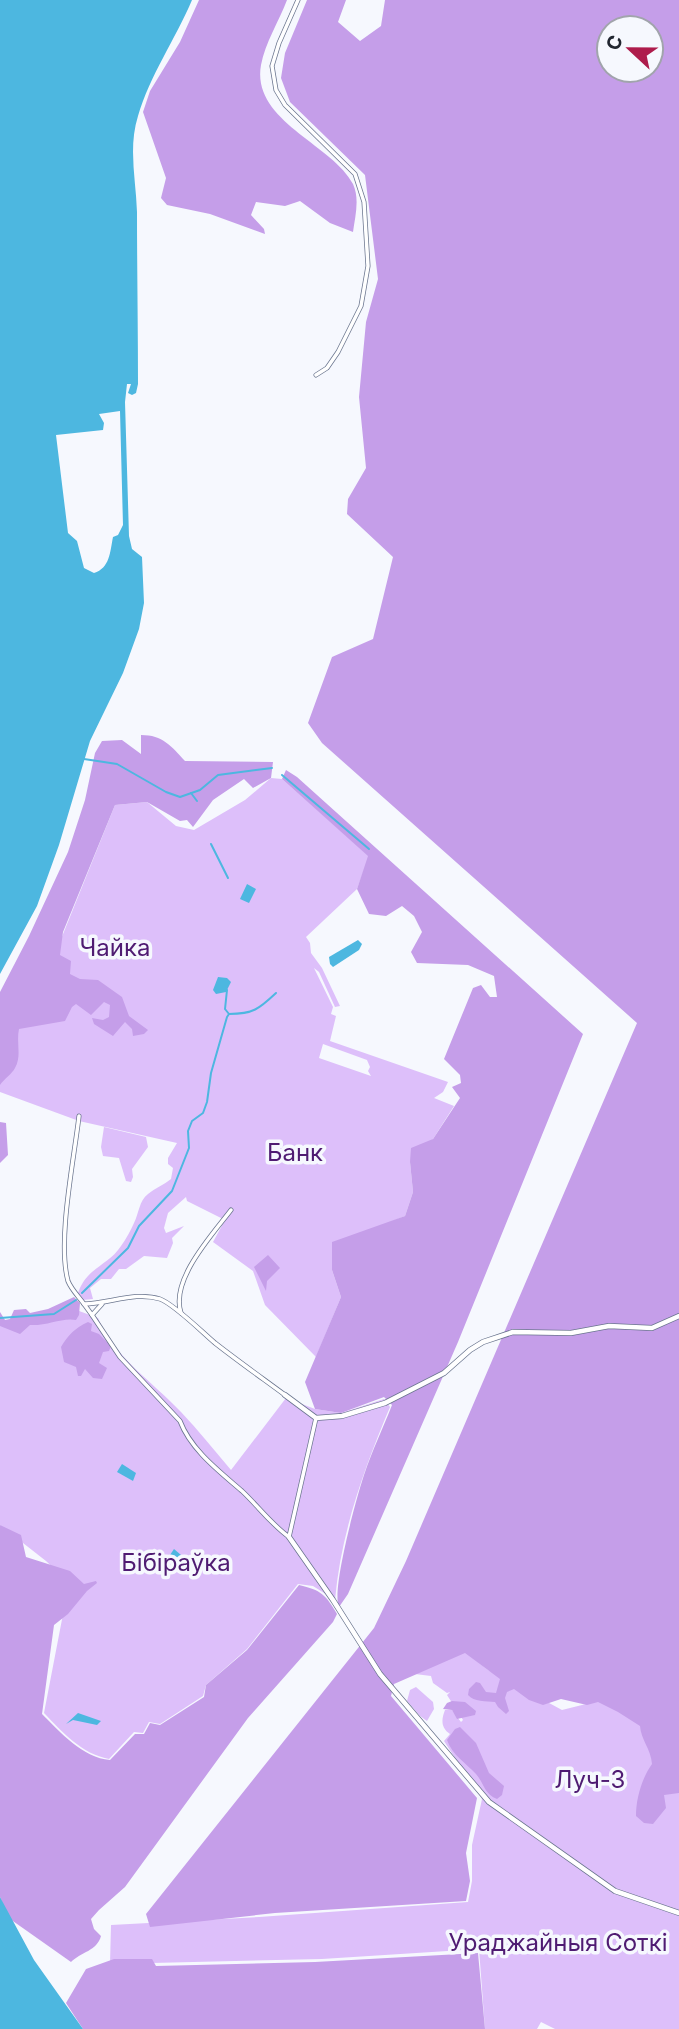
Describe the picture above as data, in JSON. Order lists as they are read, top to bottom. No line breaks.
{"parks":["Чайка","Банк","Бібіраўка","Луч-3","Ураджайныя Соткі"],"north":"left"}
